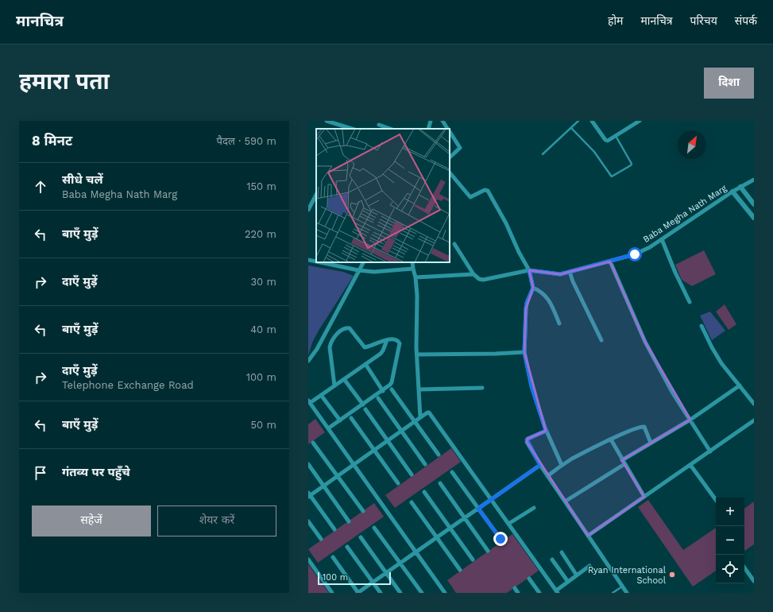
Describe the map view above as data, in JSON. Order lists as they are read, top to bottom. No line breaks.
{"streets":{"street":["Baba Megha Nath Marg"]},"places":["Ryan International School"],"scale_bar":"100 m","north":"top right","page":{"header":"मानचित्र","nav":["होम","मानचित्र","परिचय","संपर्क"],"buttons":["दिशा",["सहेजें","शेयर करें"]],"title":"हमारा पता","heading":["8 मिनट","पैदल · 590 m"],"list":[["सीधे चलें","Baba Megha Nath Marg","150 m"],["बाएँ मुड़ें","220 m"],["दाएँ मुड़ें","30 m"],["बाएँ मुड़ें","40 m"],["दाएँ मुड़ें","Telephone Exchange Road","100 m"],["बाएँ मुड़ें","50 m"],"गंतव्य पर पहुँचे"],"map_buttons":["+","−"],"scale":"100 m"}}
